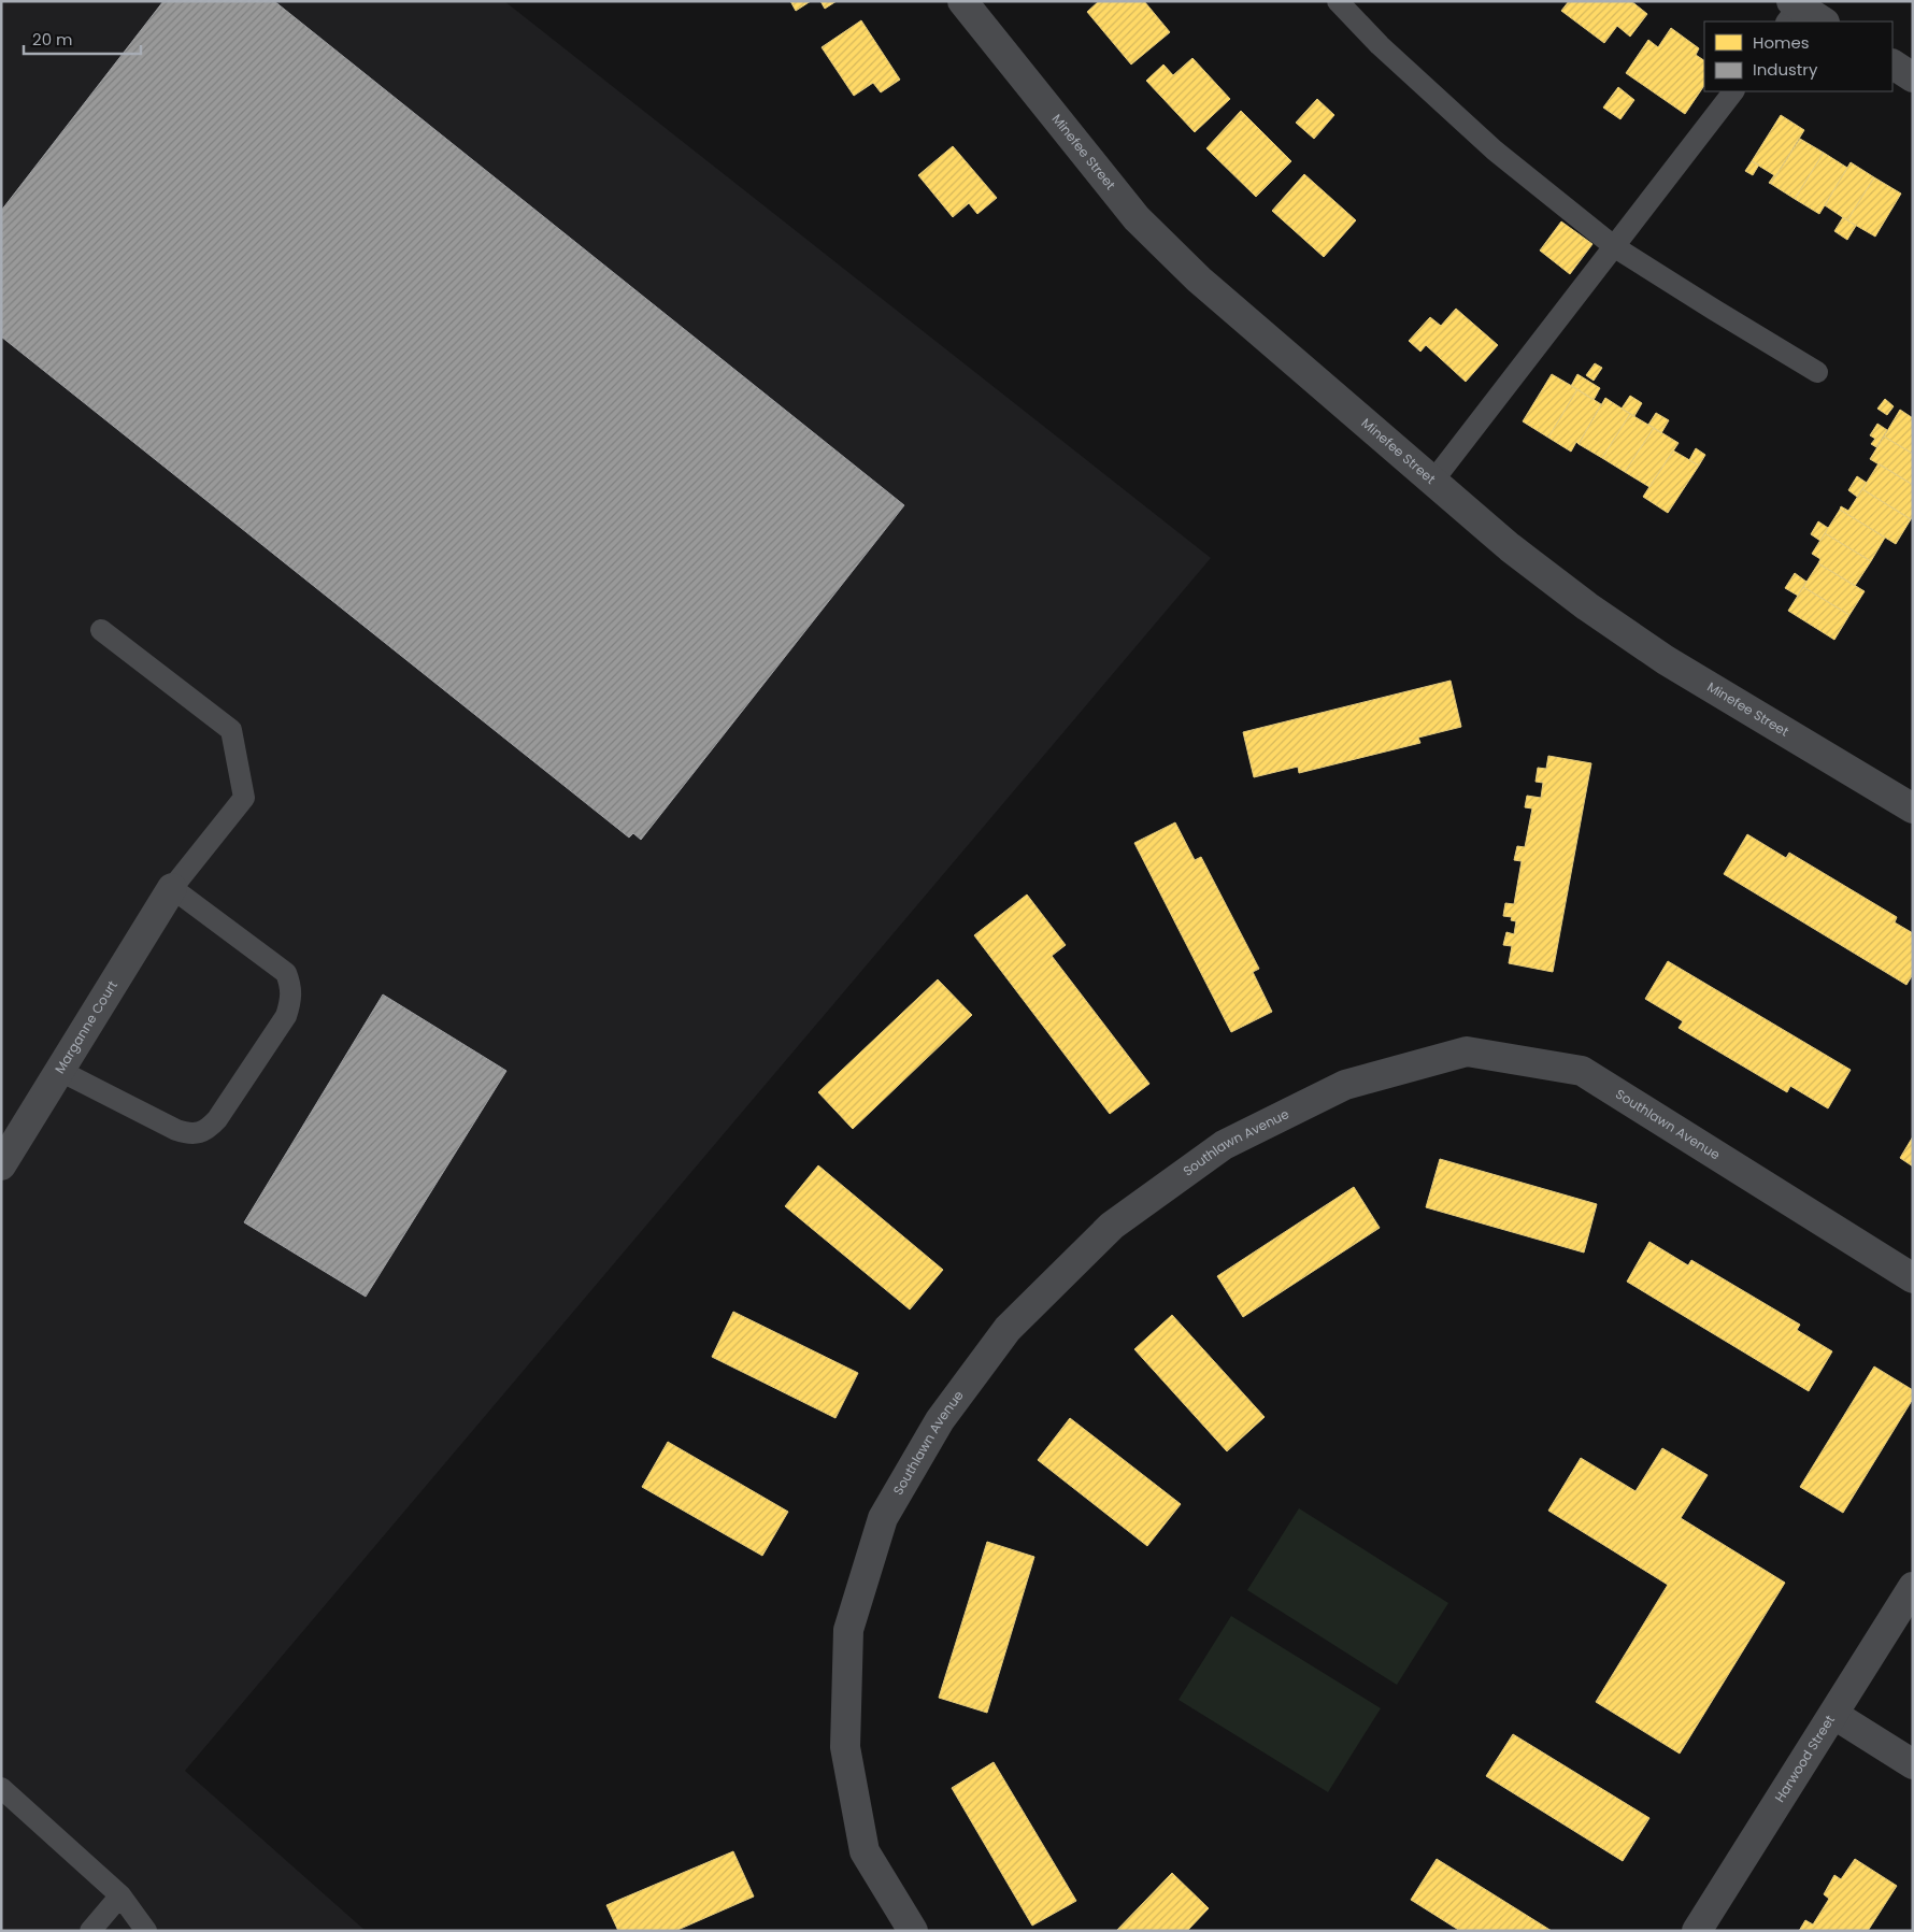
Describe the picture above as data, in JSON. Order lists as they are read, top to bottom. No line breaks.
{"streets":{"street":["Minefee Street","Marganne Court","Southlawn Avenue","Harwood Street"]},"legend":["Homes","Industry"],"scale_bar":"20 m"}
